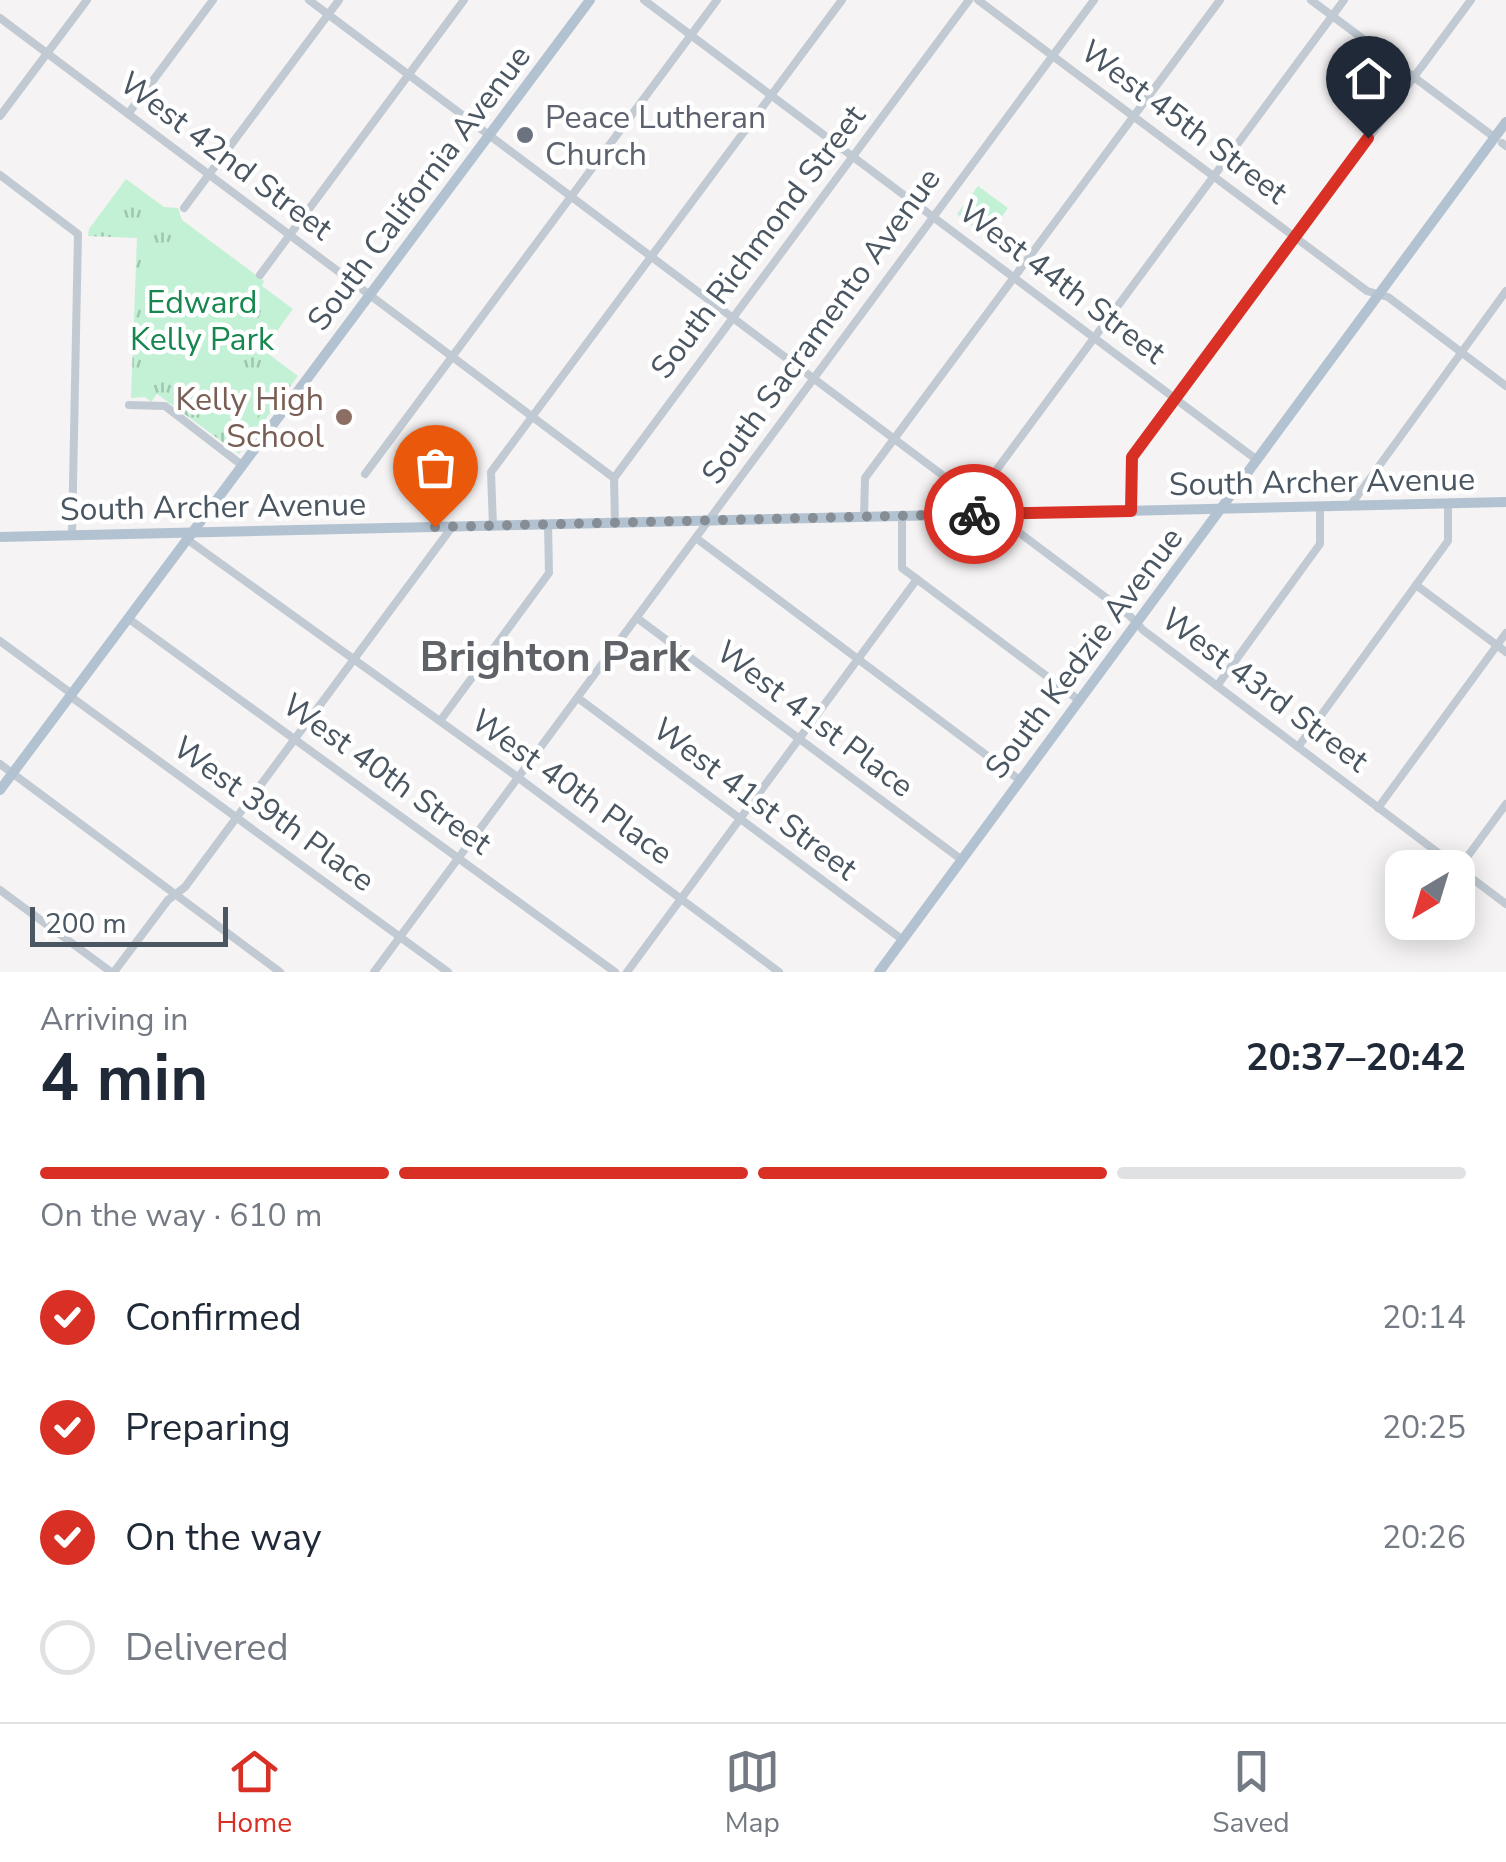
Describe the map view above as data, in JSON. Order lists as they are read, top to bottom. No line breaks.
{"streets":{"main road":["South California Avenue","South Archer Avenue","South Kedzie Avenue"],"street":["West 45th Street","West 42nd Street","South Richmond Street","West 44th Street","South Sacramento Avenue","West 43rd Street","West 41st Place","West 40th Street","West 40th Place","West 41st Street","West 39th Place"]},"crossings":[["West 45th Street","South Sacramento Avenue"],["West 45th Street","South Kedzie Avenue"],["West 42nd Street","South California Avenue"],["West 42nd Street","South Richmond Street"],["South California Avenue","South Archer Avenue"],["South California Avenue","West 43rd Street"],["South California Avenue","West 40th Street"],["South California Avenue","West 40th Place"],["South California Avenue","West 39th Place"],["South Richmond Street","West 44th Street"],["South Richmond Street","West 43rd Street"],["West 44th Street","South Sacramento Avenue"],["West 44th Street","South Kedzie Avenue"],["South Sacramento Avenue","South Archer Avenue"],["South Sacramento Avenue","West 43rd Street"],["South Sacramento Avenue","West 41st Place"],["South Sacramento Avenue","West 40th Street"],["South Sacramento Avenue","West 40th Place"],["South Sacramento Avenue","West 41st Street"],["South Sacramento Avenue","West 39th Place"],["South Archer Avenue","South Kedzie Avenue"],["South Archer Avenue","West 43rd Street"],["South Archer Avenue","West 40th Place"],["South Kedzie Avenue","West 43rd Street"],["South Kedzie Avenue","West 41st Place"],["South Kedzie Avenue","West 41st Street"]],"districts":["Brighton Park"],"parks":["Edward Kelly Park"],"places":["Peace Lutheran Church","Kelly High School"],"scale_bar":"200 m","north":"bottom left","page":{"scale":"200 m","heading":["4 min","Arriving in","20:37–20:42"],"bar":"On the way · 610 m","list":[["Confirmed","20:14"],["Preparing","20:25"],["On the way","20:26"],"Delivered"],"tabs":["Home","Map","Saved"]}}
